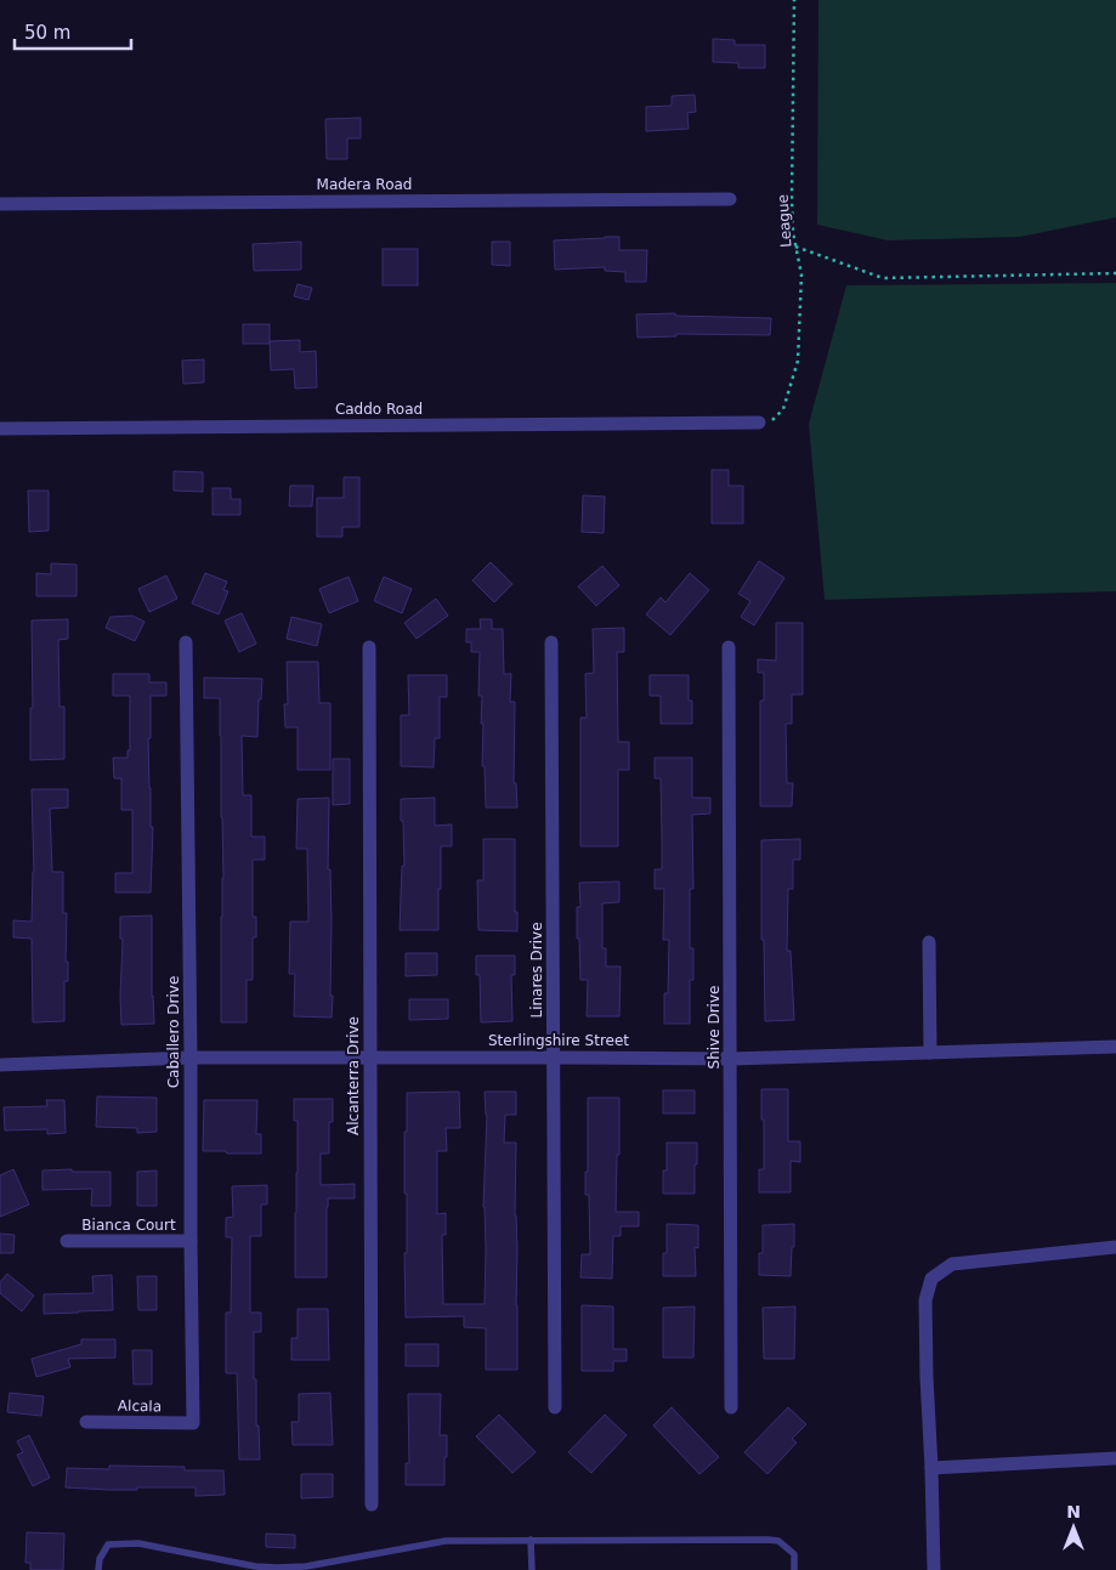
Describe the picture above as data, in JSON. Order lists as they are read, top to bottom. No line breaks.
{"streets":{"street":["Madera Road","Caddo Road","Linares Drive","Shive Drive","Caballero Drive","Sterlingshire Street","Alcanterra Drive","Bianca Court","Alcala"],"path":["League"]},"crossings":[["League","Caddo Road"],["Linares Drive","Sterlingshire Street"],["Shive Drive","Sterlingshire Street"],["Caballero Drive","Sterlingshire Street"],["Caballero Drive","Bianca Court"],["Caballero Drive","Alcala"],["Sterlingshire Street","Alcanterra Drive"]],"scale_bar":"50 m","north":"top"}
